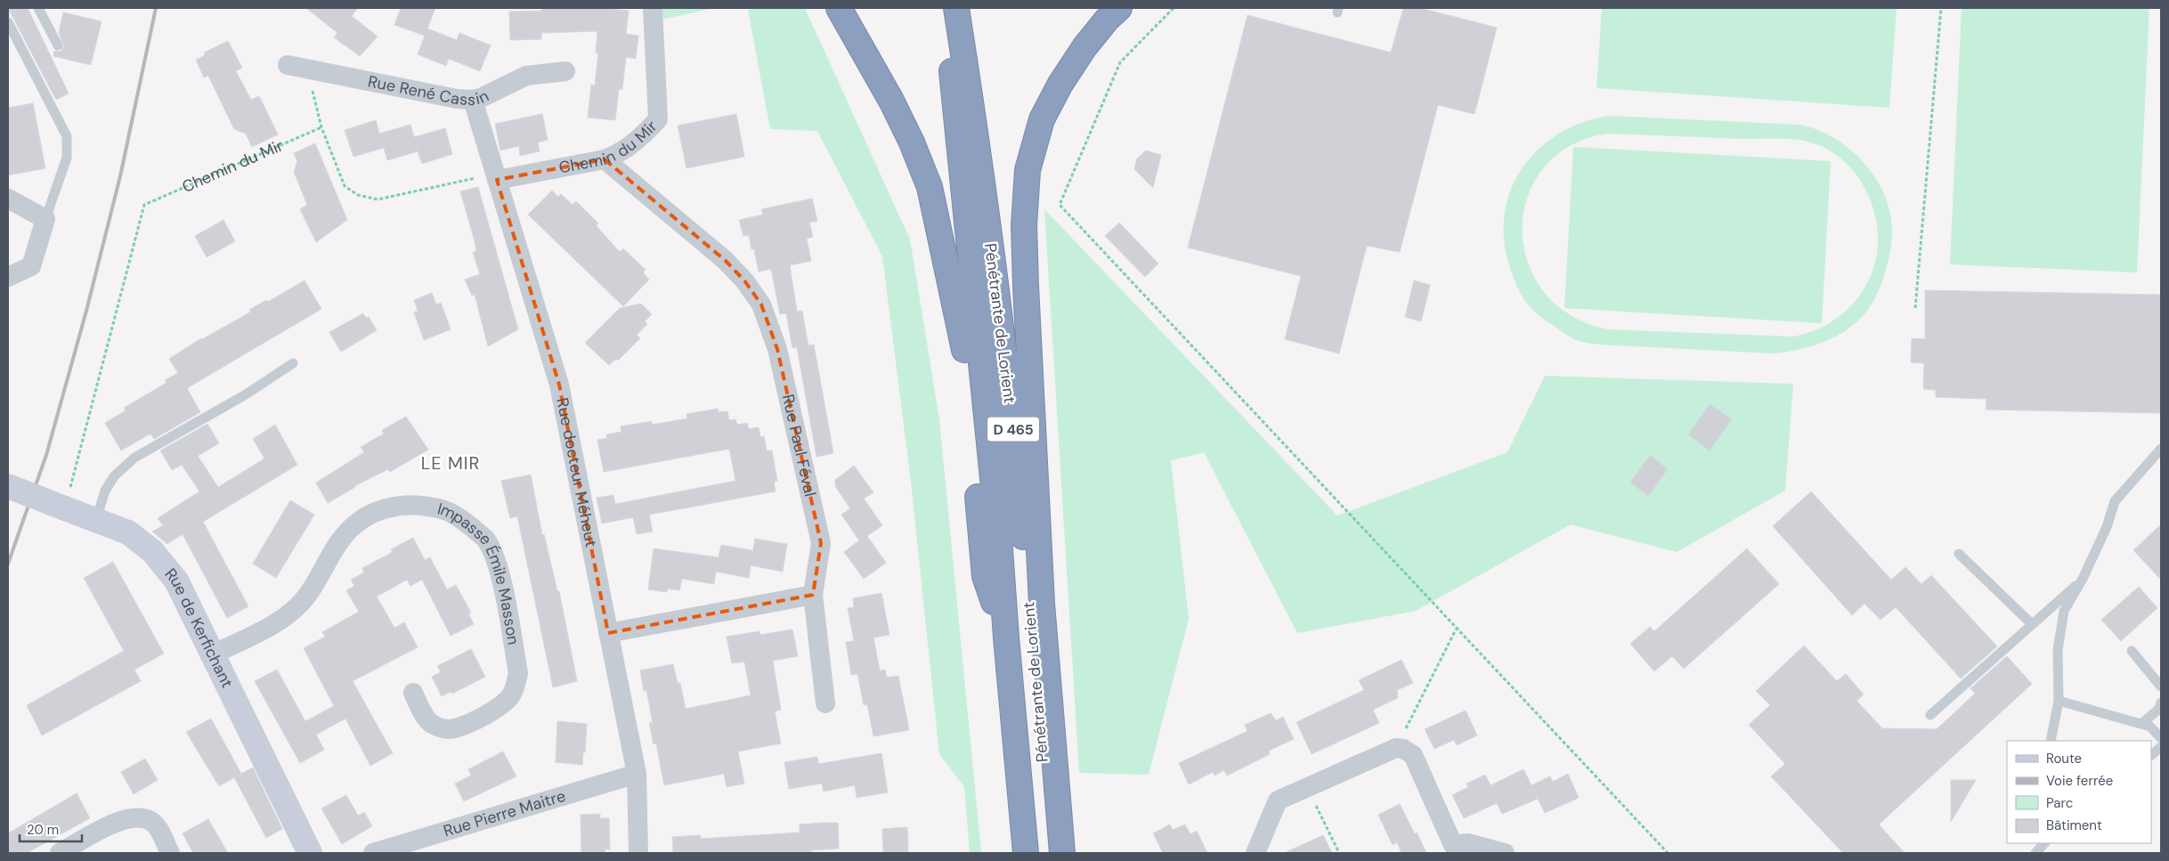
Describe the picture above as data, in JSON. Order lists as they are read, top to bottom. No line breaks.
{"streets":{"highway":["Pénétrante de Lorient","D 465"],"street":["Rue René Cassin","Chemin du Mir","Rue Paul Féval","Rue docteur Méheut","Impasse Émile Masson","Rue de Kerfichant","Rue Pierre Maitre"]},"crossings":[["Rue René Cassin","Rue docteur Méheut"],["Chemin du Mir","Rue Paul Féval"],["Chemin du Mir","Rue docteur Méheut"],["Chemin du Mir","Rue de Kerfichant"],["Rue docteur Méheut","Rue Pierre Maitre"],["Impasse Émile Masson","Rue de Kerfichant"]],"districts":["LE MIR"],"legend":["Route","Voie ferrée","Parc","Bâtiment"],"scale_bar":"20 m"}
